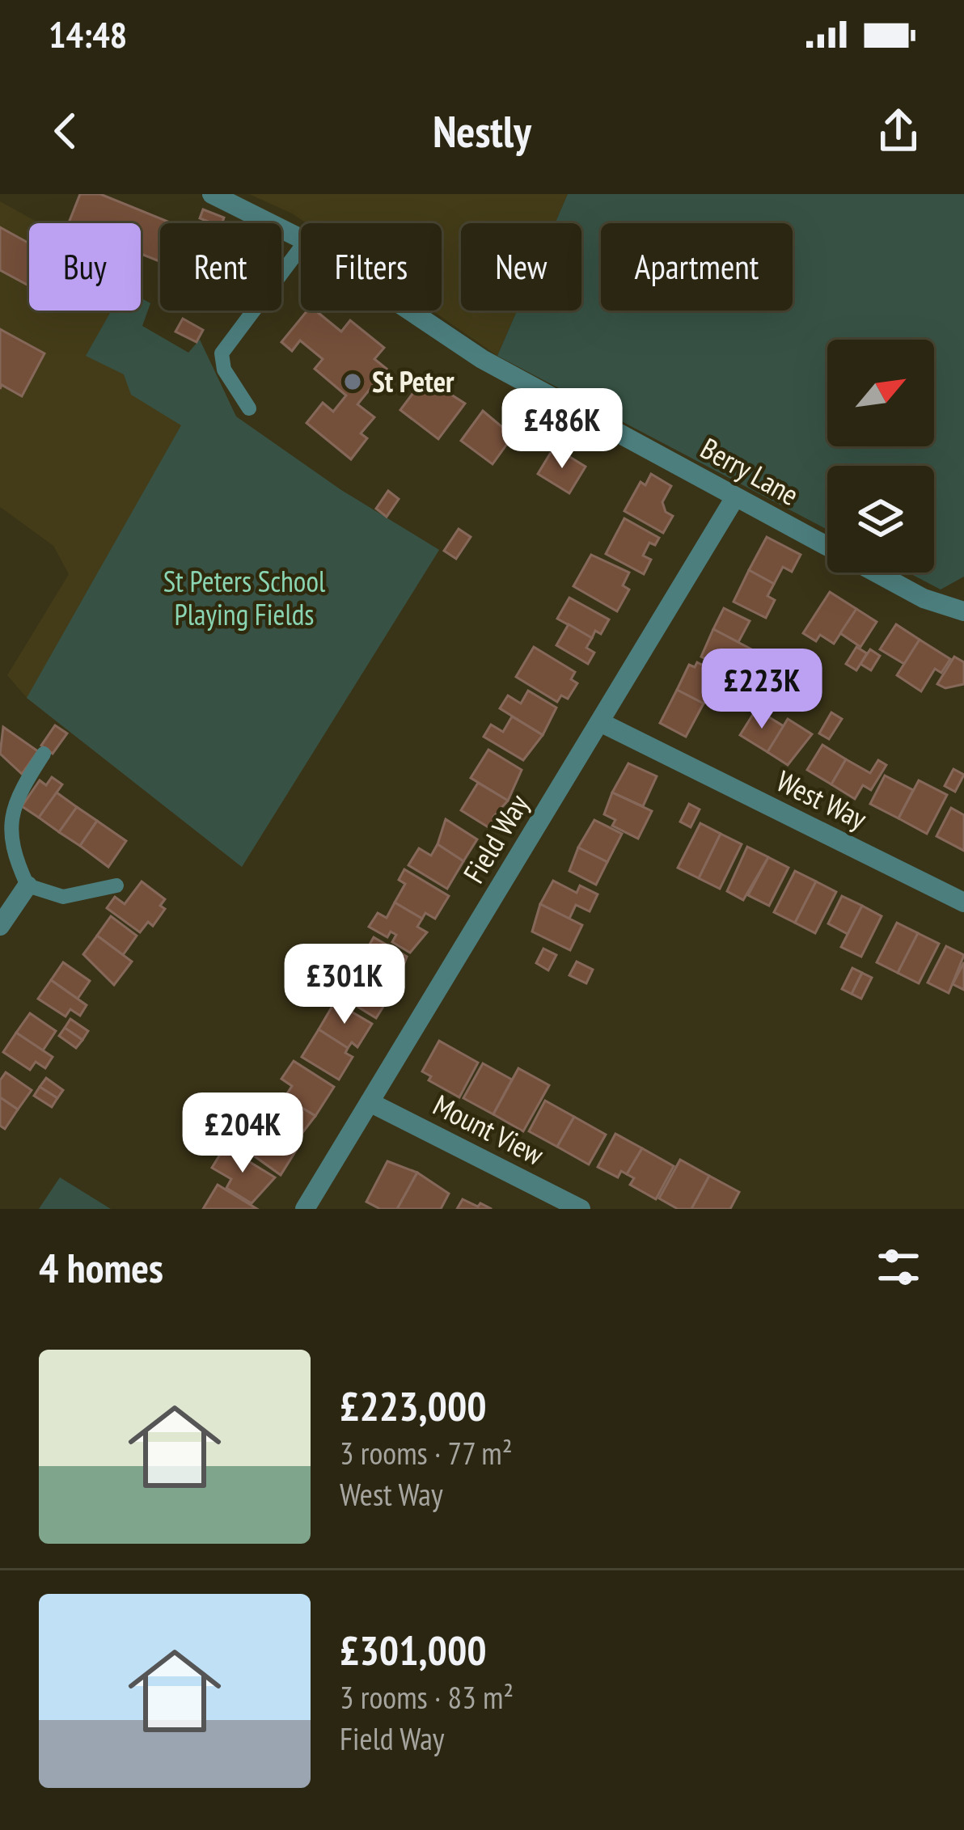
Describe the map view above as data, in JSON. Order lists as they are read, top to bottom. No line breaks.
{"streets":{"street":["Berry Lane","West Way","Field Way","Mount View"]},"crossings":[["Berry Lane","Field Way"],["West Way","Field Way"],["Field Way","Mount View"]],"parks":["St Peters School Playing Fields"],"places":["St Peter"],"north":"top right","page":{"status":"14:48","header":"Nestly","chip":["Buy","Rent","Filters","New","Apartment"],"price":["£486K","£223K","£301K","£204K"],"heading":"4 homes","list":[{"name":"£223,000","note":"3 rooms · 77 m² · West Way"},{"name":"£301,000","note":"3 rooms · 83 m² · Field Way"}]}}
